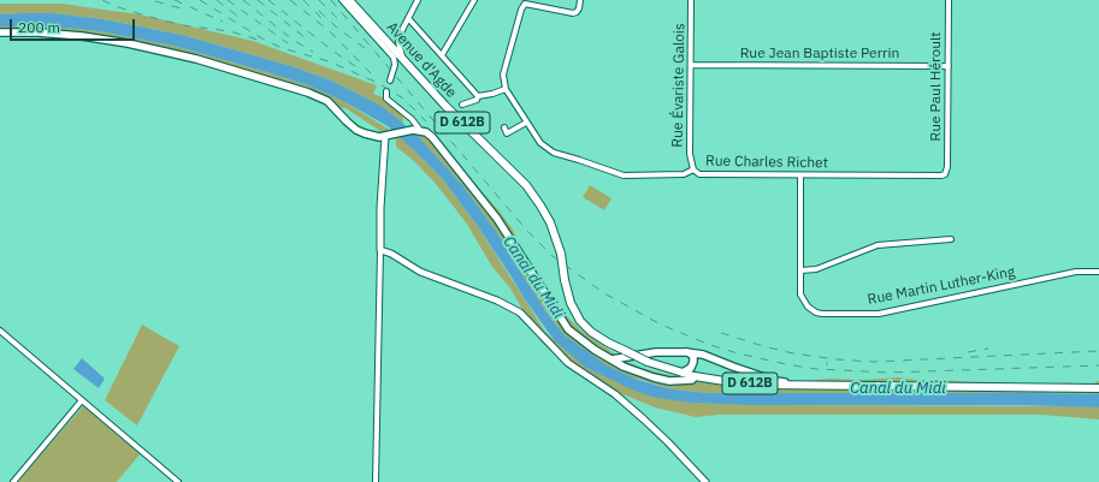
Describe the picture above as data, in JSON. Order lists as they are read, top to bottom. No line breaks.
{"streets":{"main road":["Avenue d'Agde","D 612B"],"street":["Rue Jean Baptiste Perrin","Rue Évariste Galois","Rue Paul Héroult","Rue Charles Richet","Rue Martin Luther-King"]},"crossings":[["Rue Jean Baptiste Perrin","Rue Évariste Galois"],["Rue Jean Baptiste Perrin","Rue Paul Héroult"],["Avenue d'Agde","D 612B"],["Rue Évariste Galois","Rue Charles Richet"],["Rue Paul Héroult","Rue Charles Richet"],["Rue Charles Richet","Rue Martin Luther-King"]],"water":["Canal du Midi"],"scale_bar":"200 m"}
